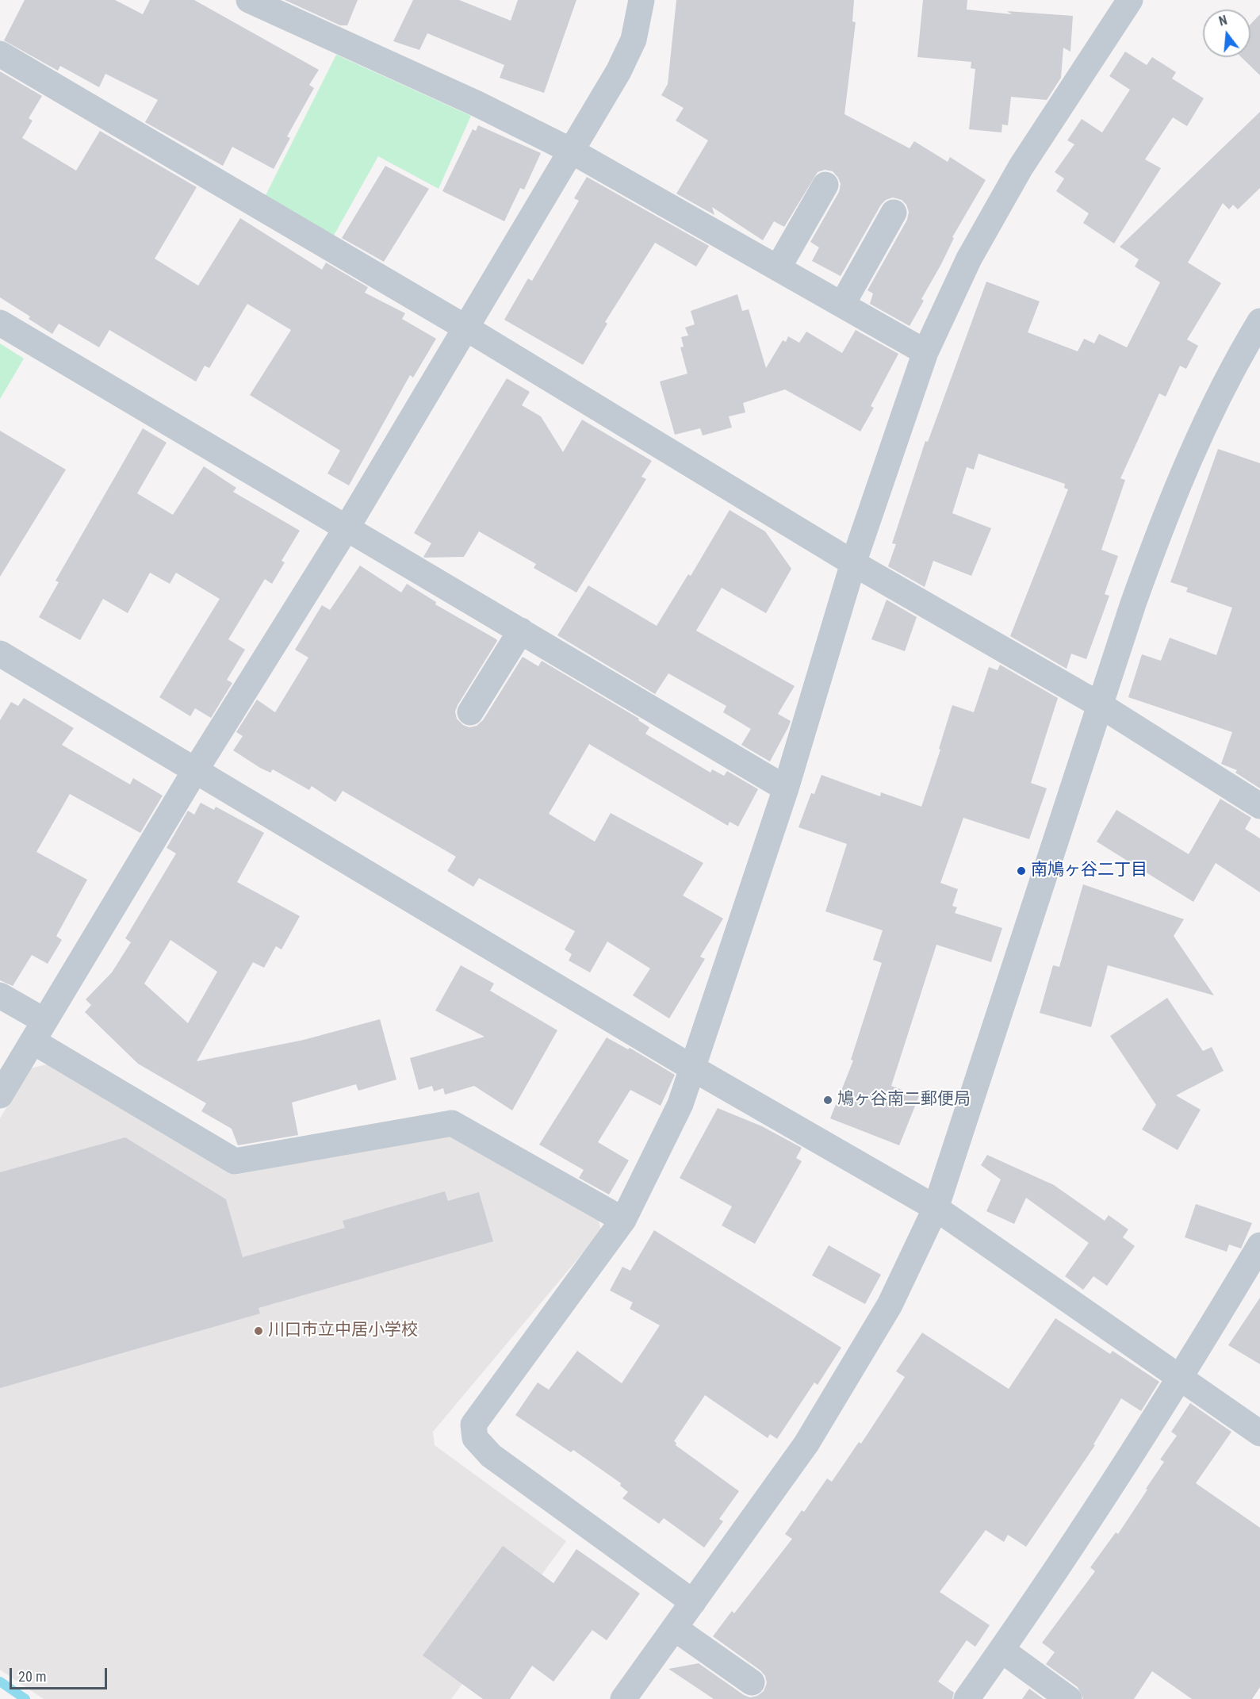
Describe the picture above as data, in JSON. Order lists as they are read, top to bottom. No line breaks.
{"places":["南鳩ヶ谷二丁目","鳩ヶ谷南二郵便局","川口市立中居小学校"],"scale_bar":"20 m","north":"top"}
